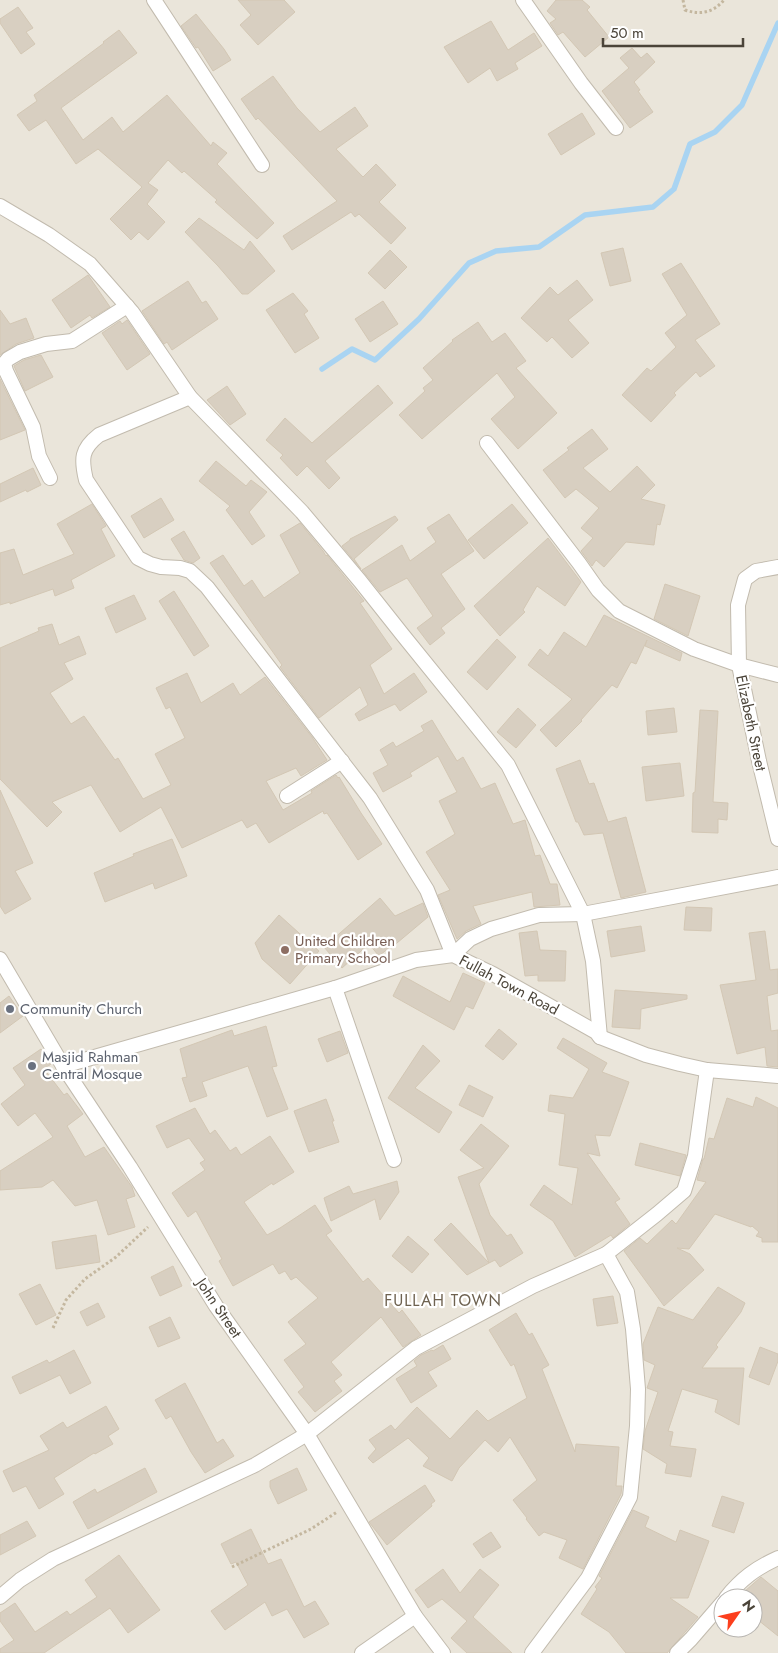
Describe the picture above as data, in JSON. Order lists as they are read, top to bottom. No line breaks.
{"streets":{"street":["Elizabeth Street","Fullah Town Road","John Street"]},"crossings":[["Fullah Town Road","John Street"]],"districts":["FULLAH TOWN"],"places":["United Children Primary School","Community Church","Masjid Rahman Central Mosque"],"scale_bar":"50 m","north":"top right"}
